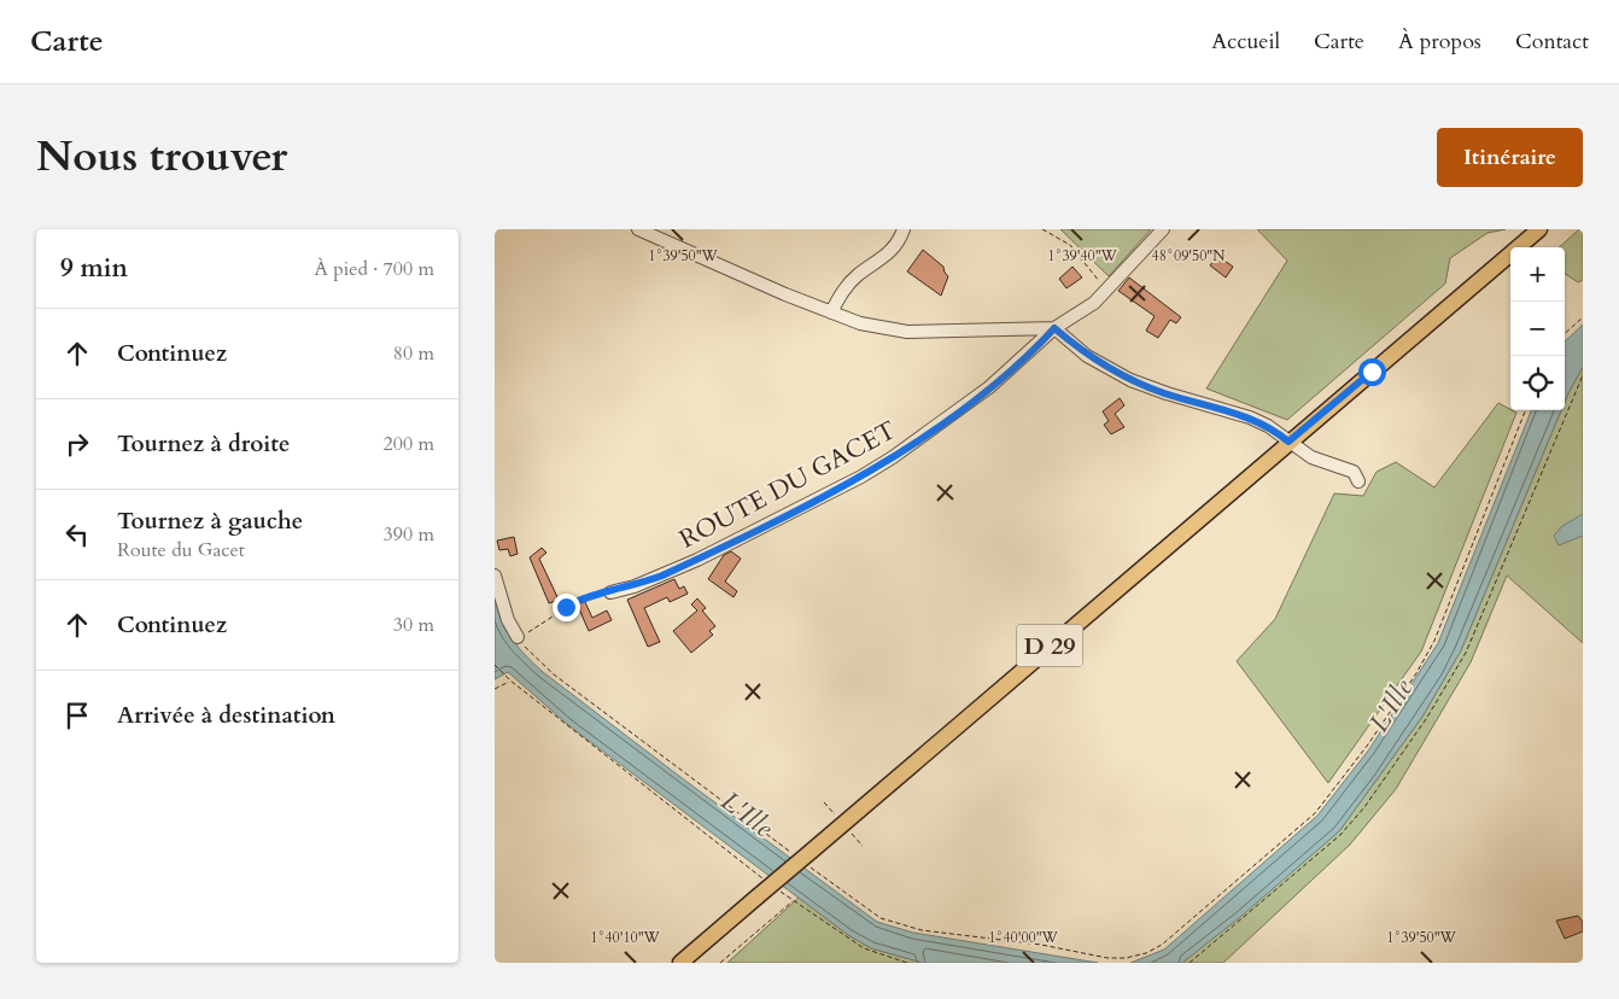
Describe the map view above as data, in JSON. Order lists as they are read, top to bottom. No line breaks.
{"streets":{"main road":["D 29"],"street":["ROUTE DU GACET"]},"water":["L'Ille"],"page":{"header":"Carte","nav":["Accueil","Carte","À propos","Contact"],"title":"Nous trouver","buttons":"Itinéraire","heading":["9 min","À pied · 700 m"],"map_buttons":["+","−"],"list":[["Continuez","80 m"],["Tournez à droite","200 m"],["Tournez à gauche","Route du Gacet","390 m"],["Continuez","30 m"],"Arrivée à destination"]},"coordinates":["1°39'50\"W","1°39'40\"W","48°09'50\"N","1°40'10\"W","1°40'00\"W"]}
